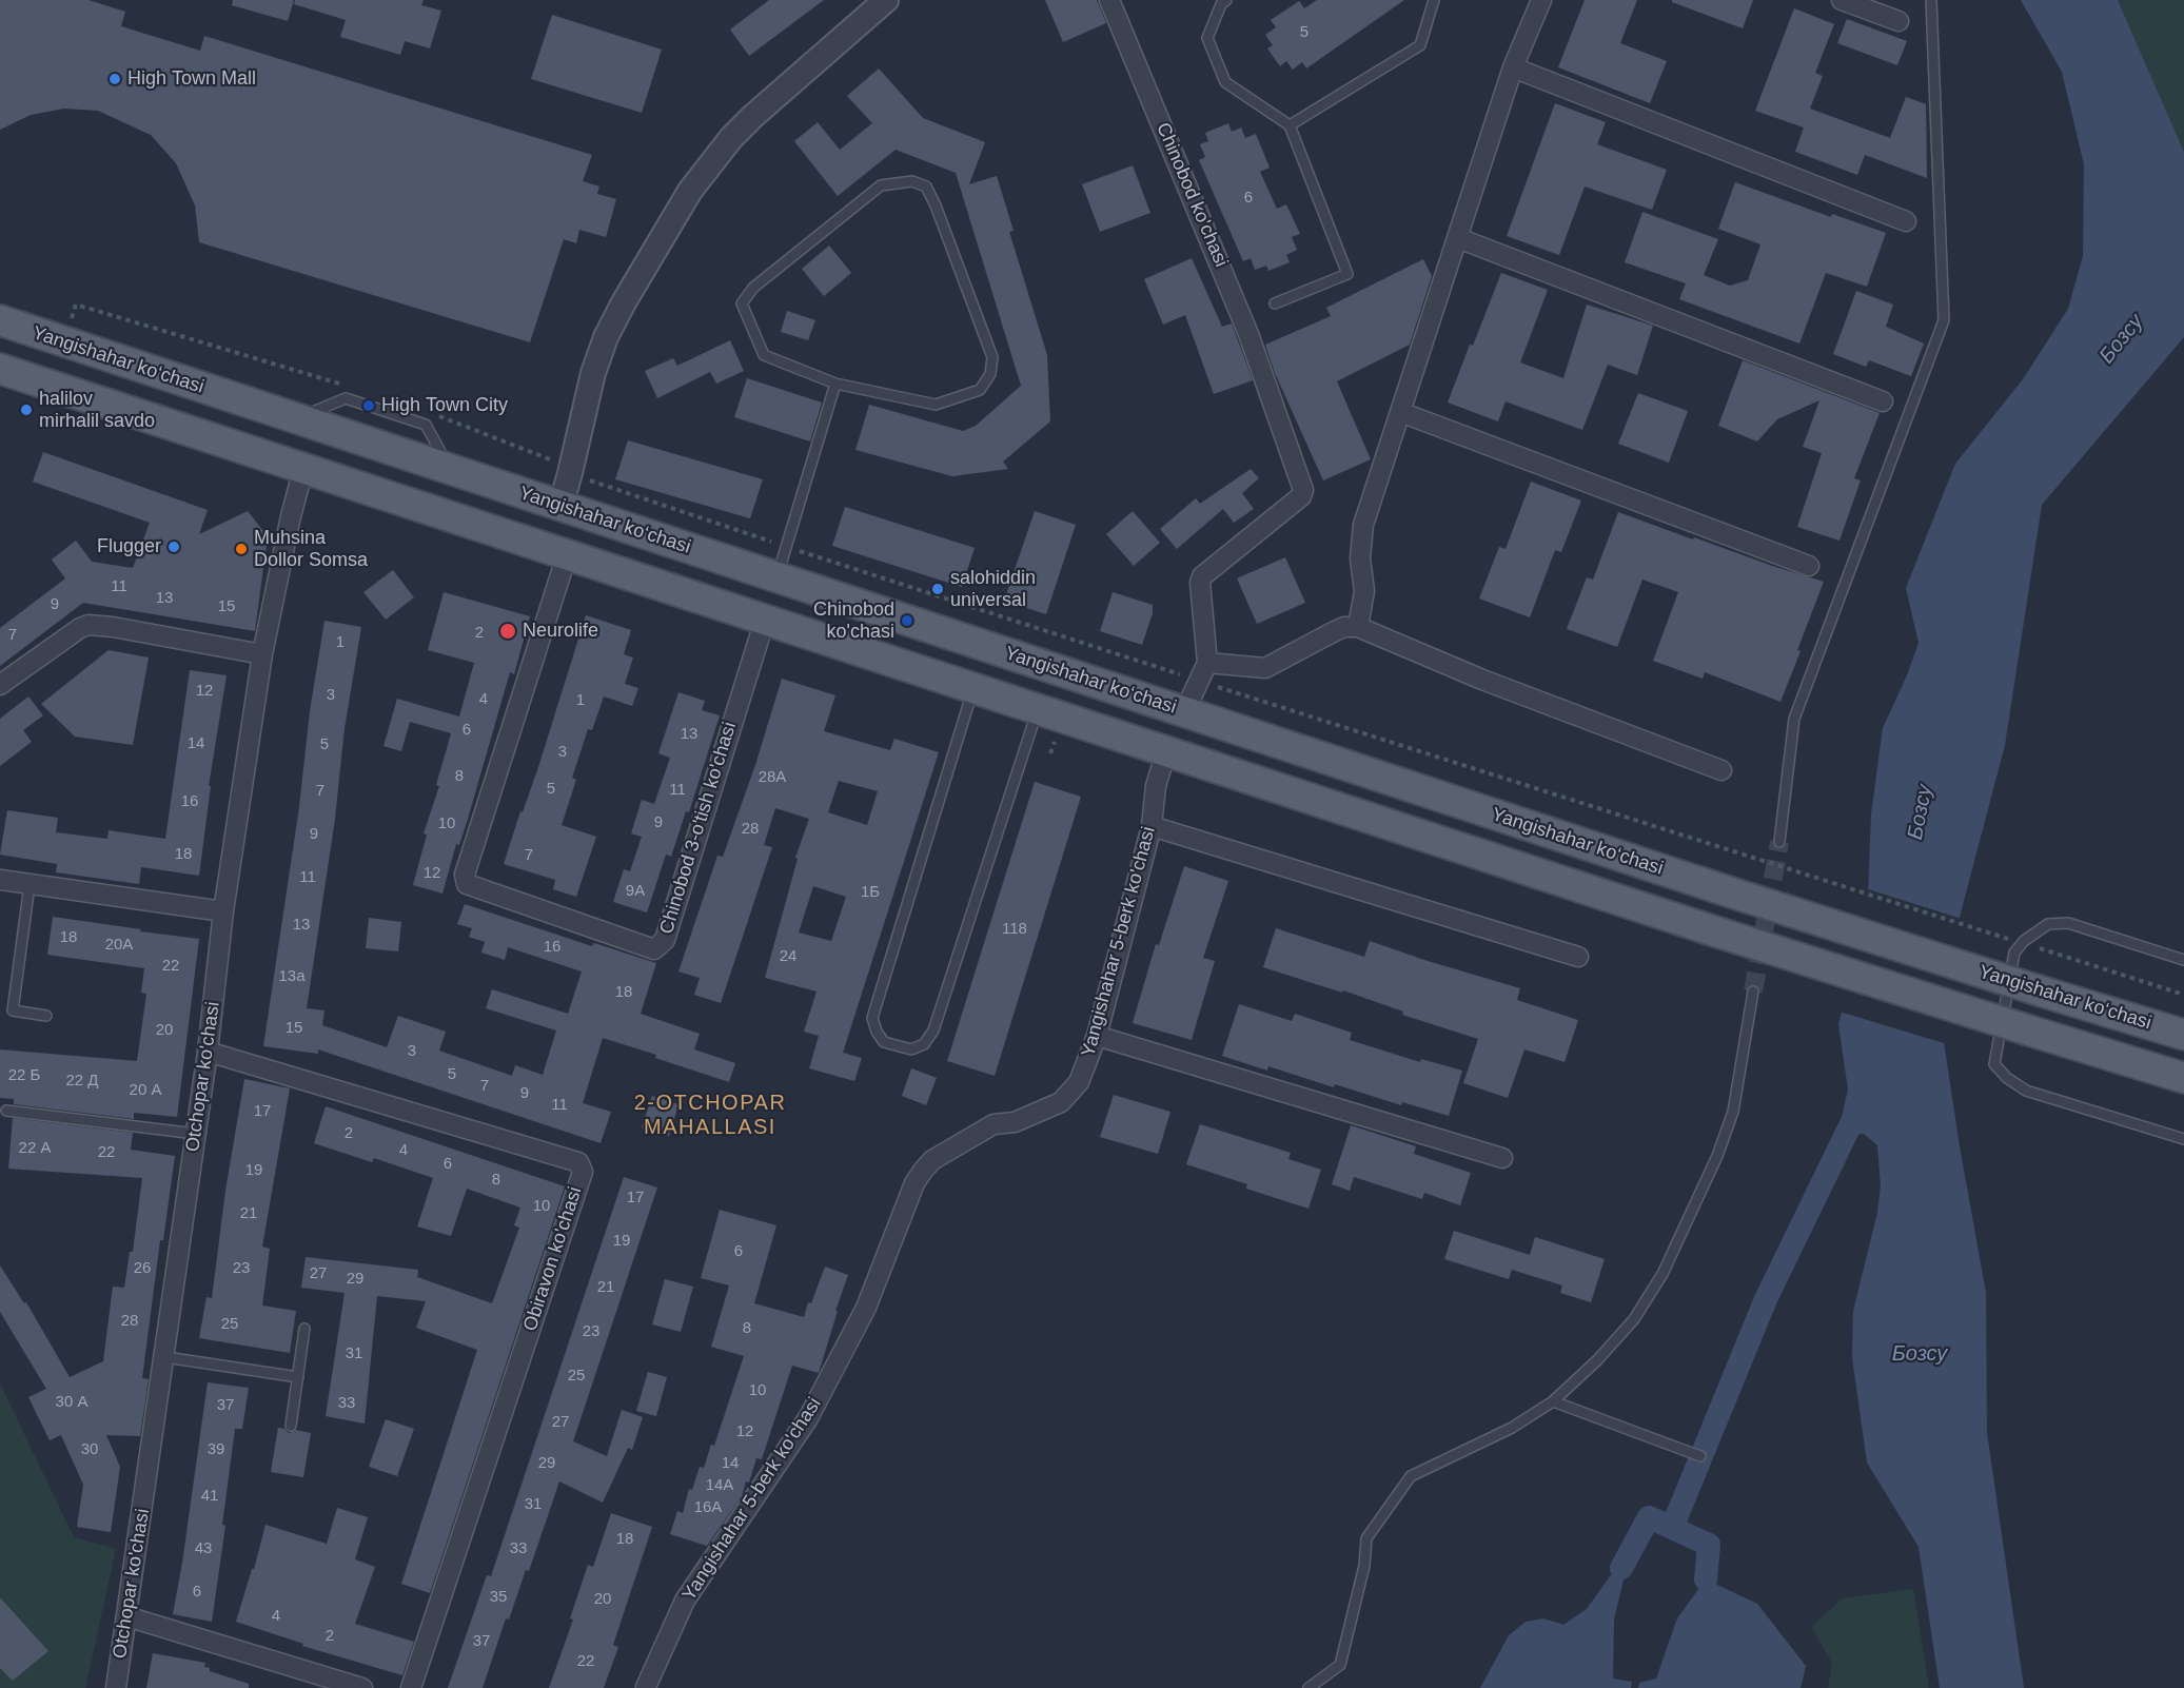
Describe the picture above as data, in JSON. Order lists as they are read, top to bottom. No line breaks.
{"streets":{"main road":["Yangishahar ko‘chasi"],"street":["Chinobod ko'chasi","Chinobod 3-o'tish ko'chasi","Yangishahar 5-berk ko'chasi","Otchopar ko'chasi","Obiravon ko'chasi"]},"crossings":[["Otchopar ko'chasi","Obiravon ko'chasi"]],"districts":["2-OTCHOPAR MAHALLASI"],"water":["Бозсу"],"places":["High Town Mall","High Town City","halilov mirhalil savdo","Flugger","Muhsina Dollor Somsa","salohiddin universal","Chinobod ko'chasi","Neurolife"],"house_numbers":["5","6","11","13","9","15","2","7","1","12","3","4","1","6","13","14","5","3","8","28A","5","11","7","16","9","10","28","9","18","7","12","11","9A","1Б","13","118","18","20A","16","24","22","13a","18","15","20","3","5","22 Б","22 Д","7","20 A","9","11","17","2","22 A","4","22","6","19","8","17","10","21","19","6","26","23","27","29","21","28","25","8","23","31","25","10","30 A","33","37","27","12","30","39","29","14","14A","41","31","16A","18","43","33","6","35","20","4","2","37","22"]}
